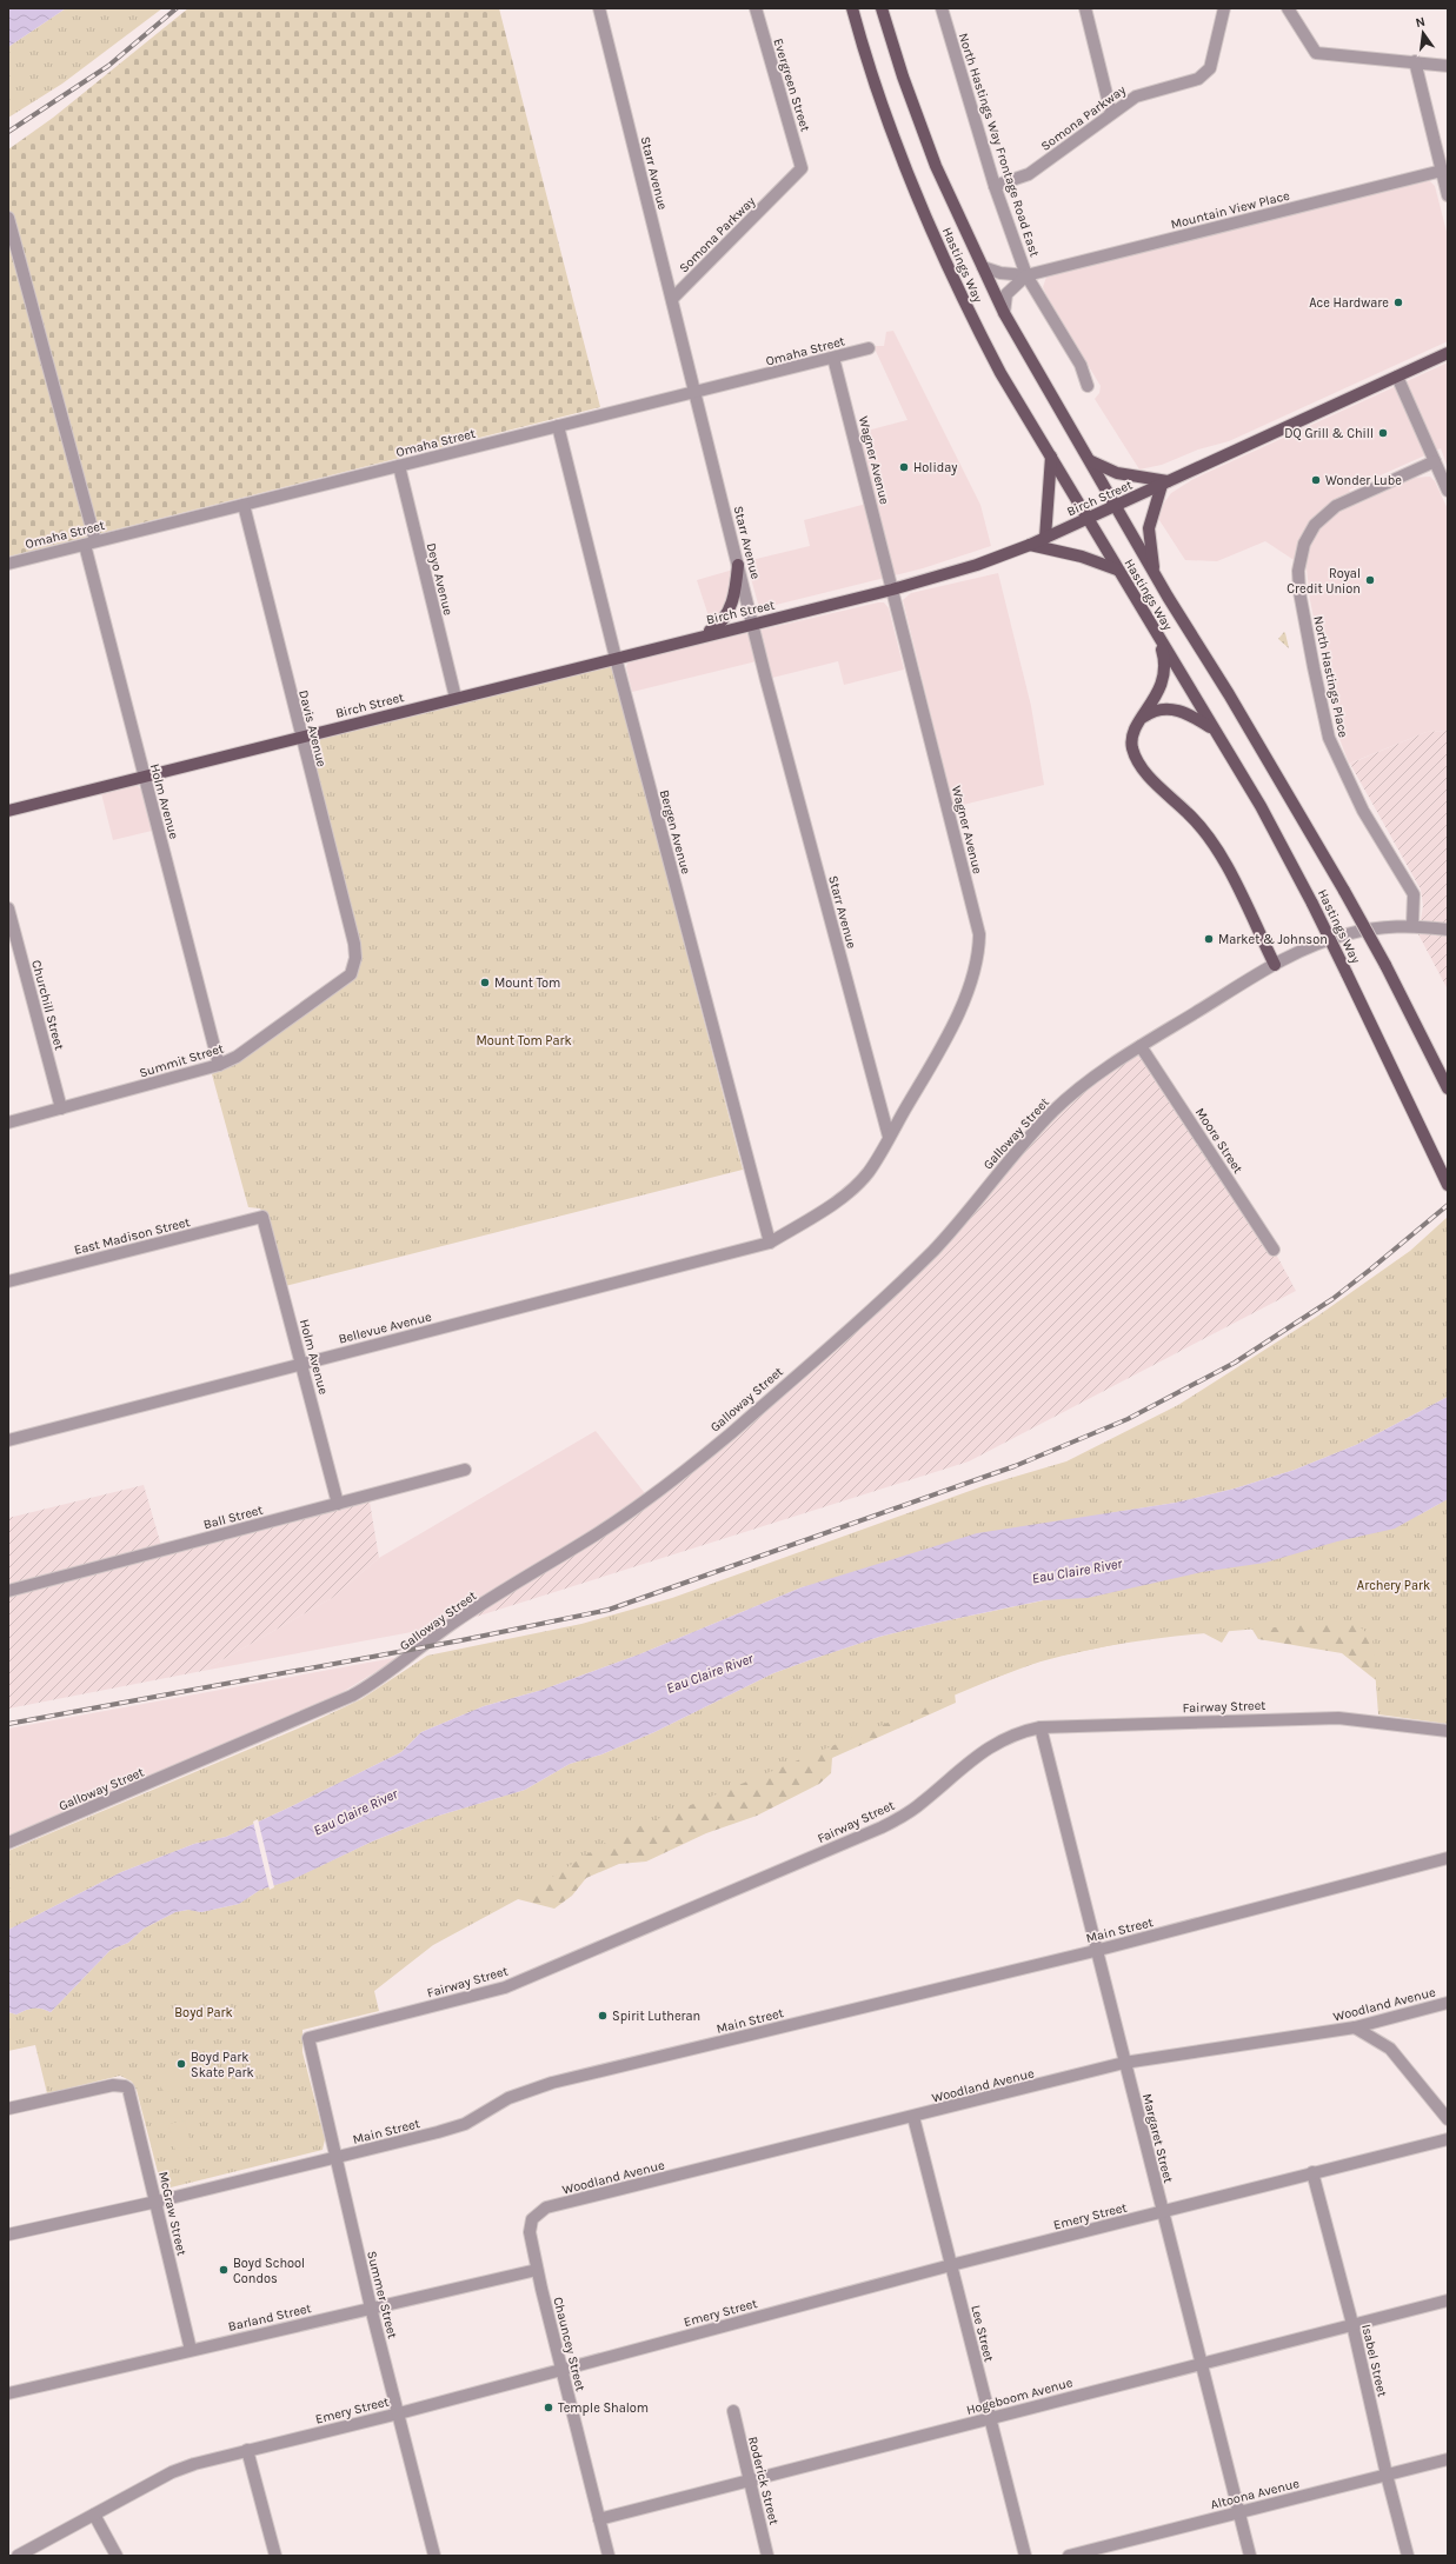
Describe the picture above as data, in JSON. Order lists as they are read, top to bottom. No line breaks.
{"streets":{"main road":["Hastings Way","Birch Street"],"street":["Evergreen Street","Somona Parkway","North Hastings Way Frontage Road East","Starr Avenue","Mountain View Place","Omaha Street","Wagner Avenue","Deyo Avenue","North Hastings Place","Davis Avenue","Holm Avenue","Bergen Avenue","Churchill Street","Summit Street","Galloway Street","Moore Street","East Madison Street","Bellevue Avenue","Ball Street","Fairway Street","Main Street","Woodland Avenue","Margaret Street","McGraw Street","Emery Street","Summer Street","Barland Street","Lee Street","Chauncey Street","Isabel Street","Hogeboom Avenue","Roderick Street","Altoona Avenue"]},"crossings":[["Evergreen Street","Somona Parkway"],["Somona Parkway","North Hastings Way Frontage Road East"],["Somona Parkway","Starr Avenue"],["North Hastings Way Frontage Road East","Mountain View Place"],["Starr Avenue","Omaha Street"],["Starr Avenue","Wagner Avenue"],["Starr Avenue","Birch Street"],["Mountain View Place","Hastings Way"],["Hastings Way","Birch Street"],["Omaha Street","Wagner Avenue"],["Omaha Street","Deyo Avenue"],["Omaha Street","Davis Avenue"],["Omaha Street","Holm Avenue"],["Omaha Street","Bergen Avenue"],["Wagner Avenue","Birch Street"],["Wagner Avenue","Bergen Avenue"],["Wagner Avenue","Bellevue Avenue"],["Birch Street","Deyo Avenue"],["Birch Street","Davis Avenue"],["Birch Street","Holm Avenue"],["Birch Street","Bergen Avenue"],["North Hastings Place","Galloway Street"],["Davis Avenue","Summit Street"],["Holm Avenue","Summit Street"],["Holm Avenue","East Madison Street"],["Holm Avenue","Bellevue Avenue"],["Holm Avenue","Ball Street"],["Bergen Avenue","Bellevue Avenue"],["Churchill Street","Summit Street"],["Galloway Street","Moore Street"],["Fairway Street","Margaret Street"],["Fairway Street","Summer Street"],["Main Street","Margaret Street"],["Main Street","McGraw Street"],["Main Street","Summer Street"],["Woodland Avenue","Margaret Street"],["Woodland Avenue","Lee Street"],["Woodland Avenue","Chauncey Street"],["Margaret Street","Emery Street"],["Margaret Street","Hogeboom Avenue"],["Margaret Street","Altoona Avenue"],["McGraw Street","Barland Street"],["Emery Street","Summer Street"],["Emery Street","Lee Street"],["Emery Street","Chauncey Street"],["Emery Street","Isabel Street"],["Summer Street","Barland Street"],["Barland Street","Chauncey Street"],["Lee Street","Hogeboom Avenue"],["Chauncey Street","Hogeboom Avenue"],["Isabel Street","Hogeboom Avenue"],["Isabel Street","Altoona Avenue"],["Hogeboom Avenue","Roderick Street"]],"water":["Eau Claire River"],"parks":["Mount Tom Park","Archery Park","Boyd Park"],"places":["Ace Hardware","DQ Grill & Chill","Holiday","Wonder Lube","Royal Credit Union","Market & Johnson","Mount Tom","Spirit Lutheran","Boyd Park Skate Park","Boyd School Condos","Temple Shalom"],"north":"top"}
